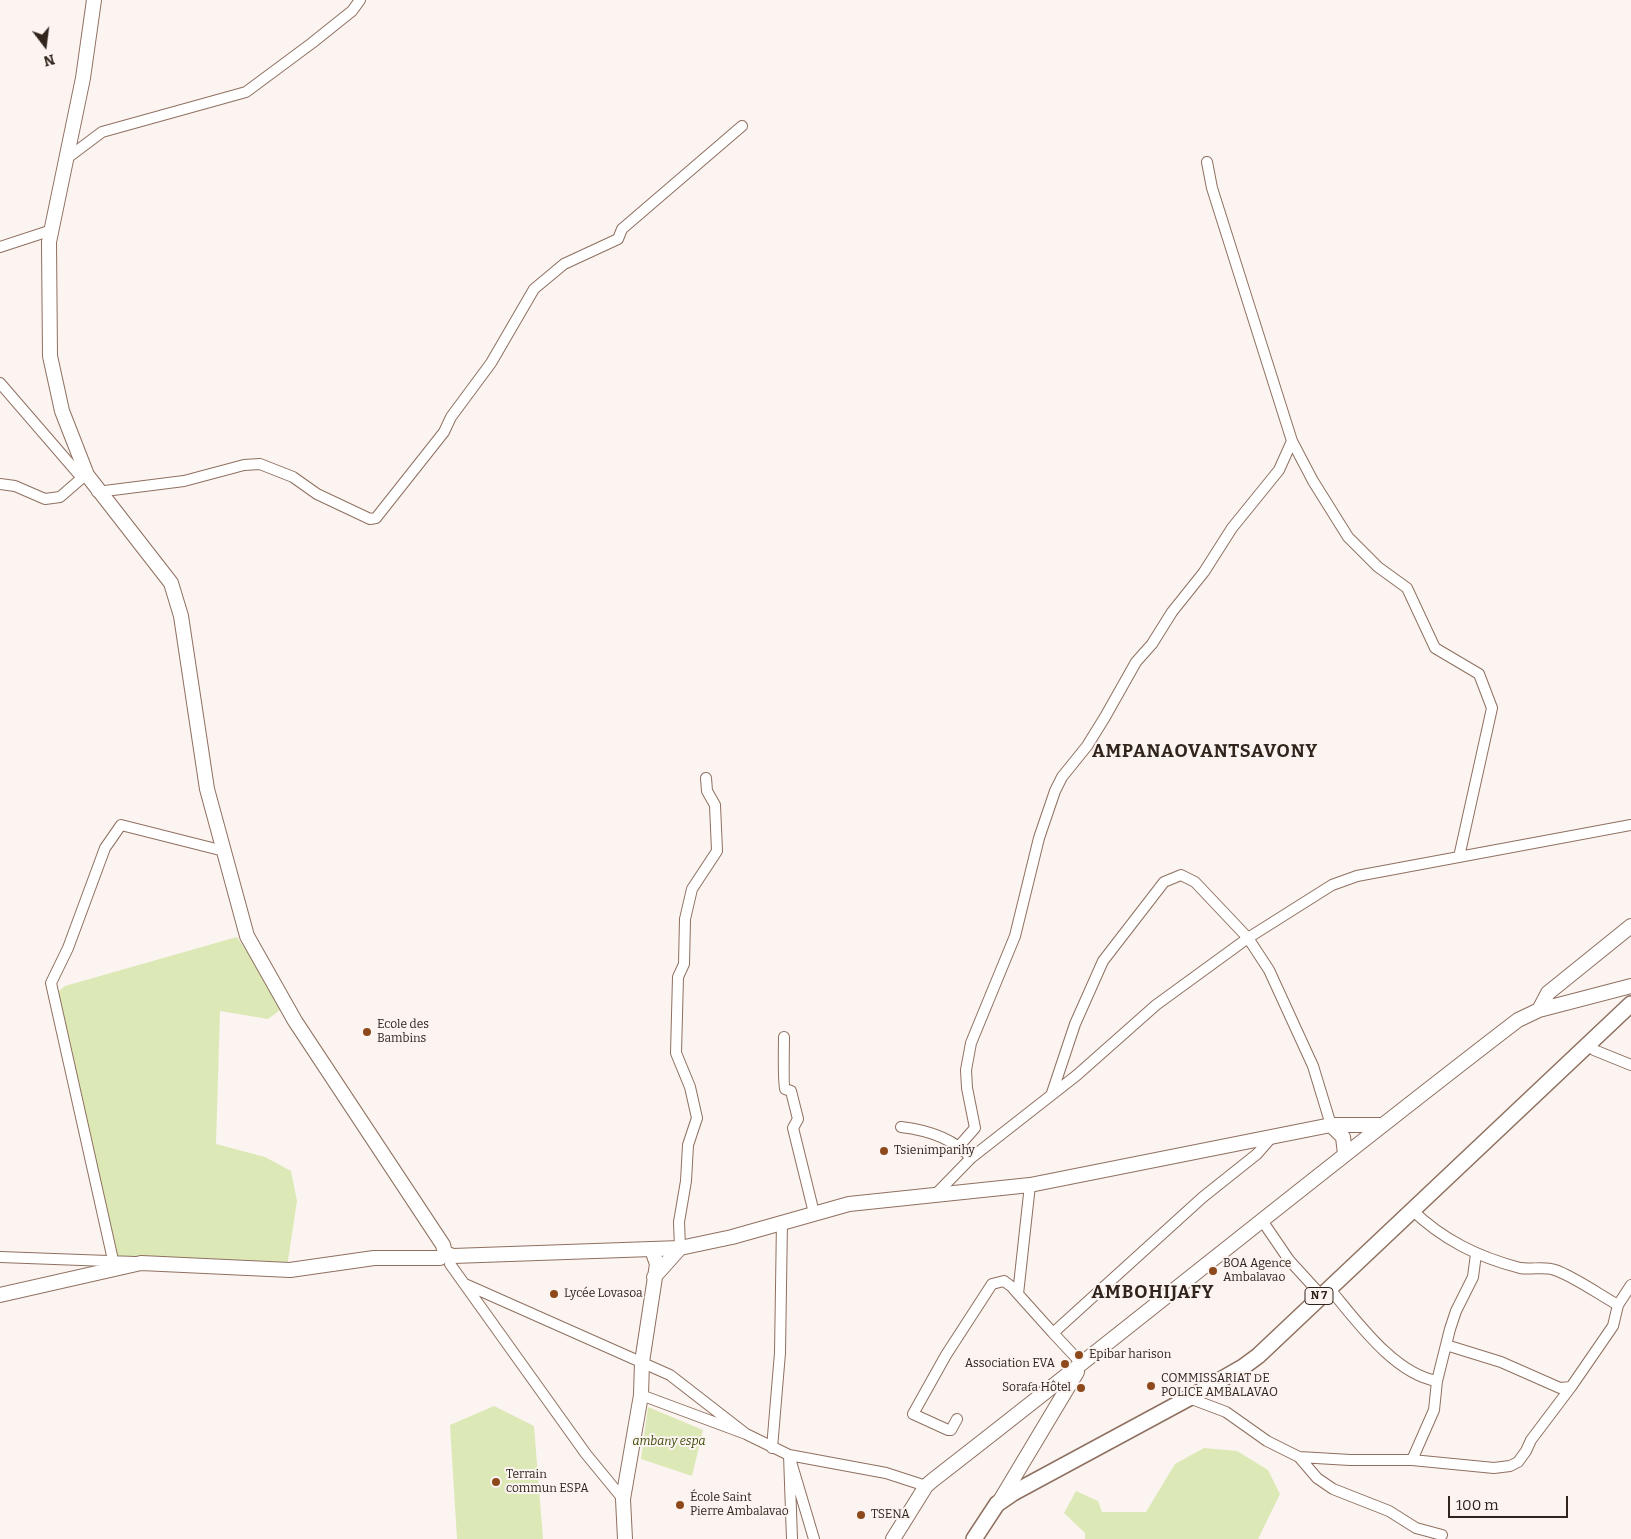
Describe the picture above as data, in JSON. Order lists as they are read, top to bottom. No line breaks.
{"streets":{"main road":["N 7"]},"districts":["AMPANAOVANTSAVONY","AMBOHIJAFY"],"parks":["ambany espa"],"places":["Ecole des Bambins","Tsienimparihy","BOA Agence Ambalavao","Lycée Lovasoa","Epibar harison","Association EVA","COMMISSARIAT DE POLICE AMBALAVAO","Sorafa Hôtel","Terrain commun ESPA","École Saint Pierre Ambalavao","TSENA"],"scale_bar":"100 m","north":"bottom"}
